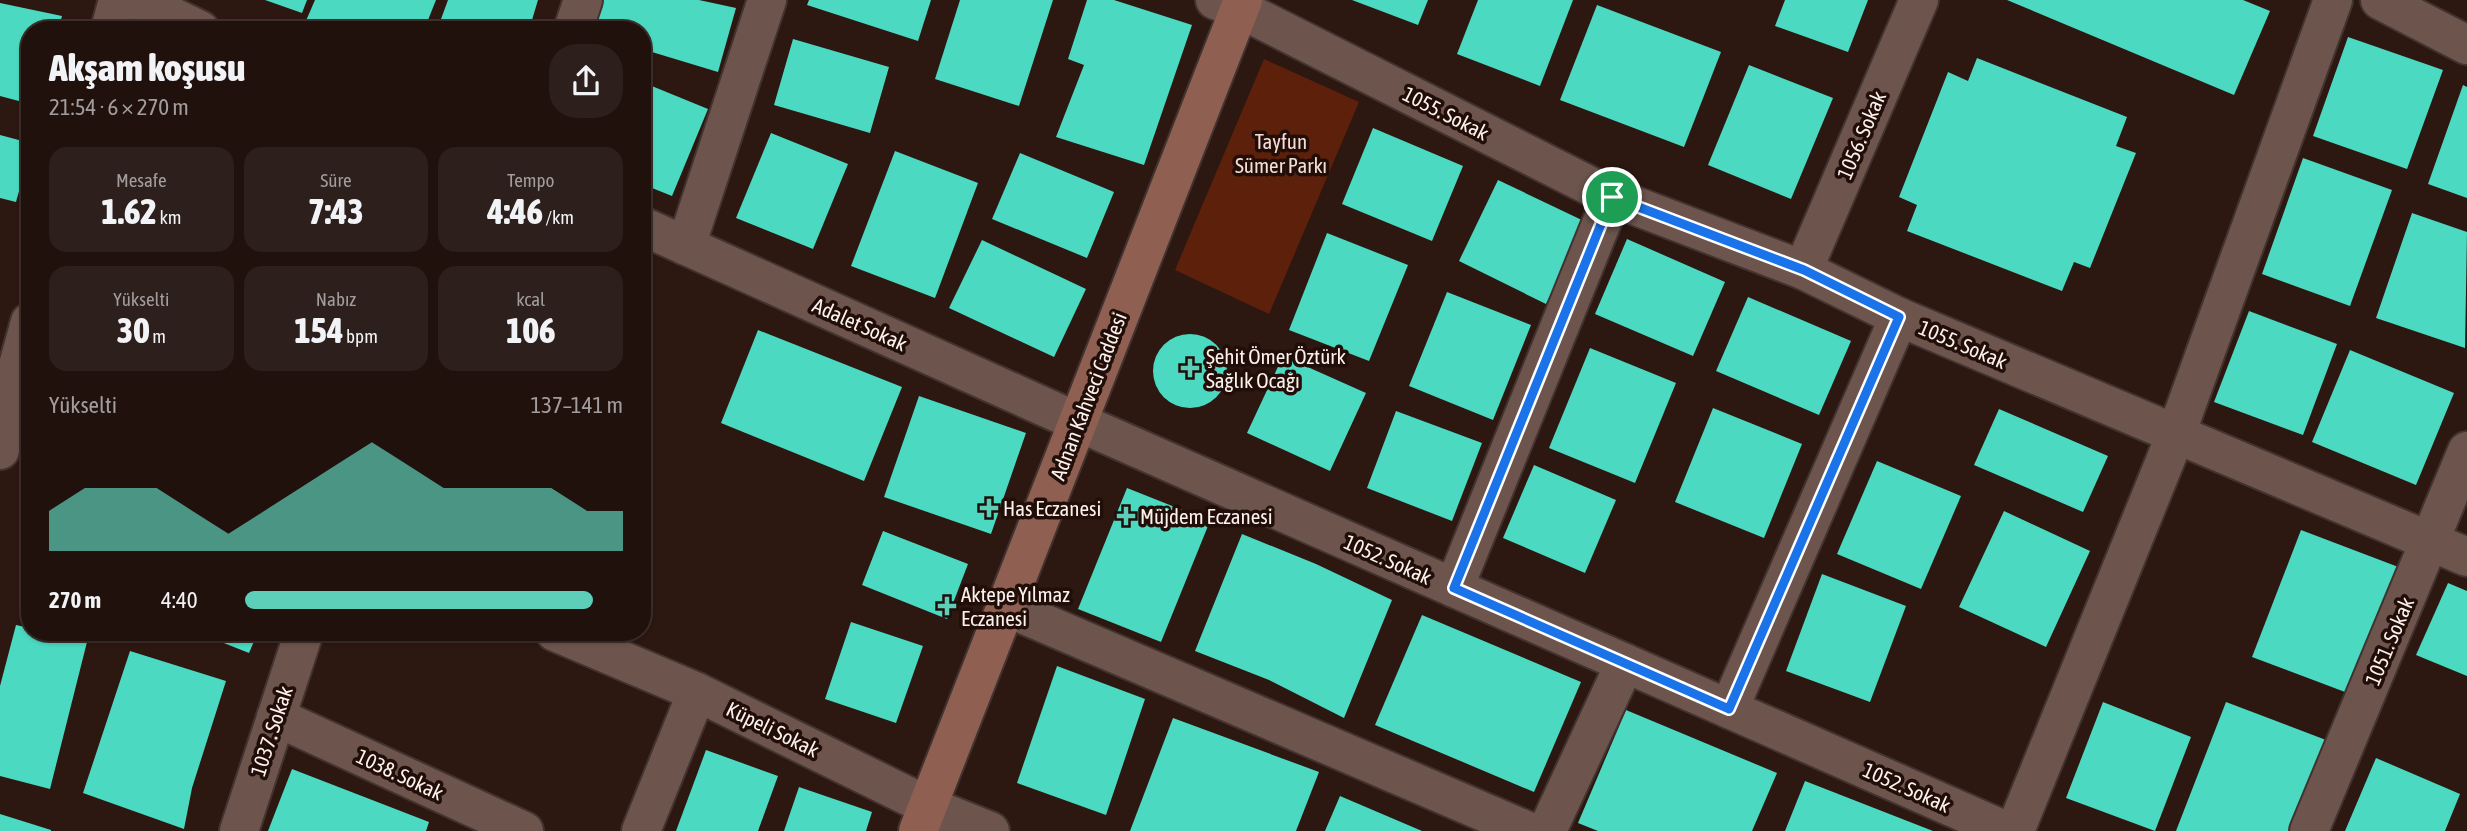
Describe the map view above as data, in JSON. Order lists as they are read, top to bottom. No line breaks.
{"streets":{"street":["1055. Sokak","1056. Sokak","Adalet Sokak","Adnan Kahveci Caddesi","1052. Sokak","1051. Sokak","Küpeli Sokak","1037. Sokak","1038. Sokak"]},"crossings":[["1055. Sokak","1056. Sokak"],["1055. Sokak","Adnan Kahveci Caddesi"],["1055. Sokak","1051. Sokak"],["Adalet Sokak","Adnan Kahveci Caddesi"],["Adalet Sokak","1052. Sokak"],["Adnan Kahveci Caddesi","1052. Sokak"],["Adnan Kahveci Caddesi","Küpeli Sokak"],["1037. Sokak","1038. Sokak"]],"parks":["Tayfun Sümer Parkı"],"places":{"health":["Şehit Ömer Öztürk Sağlık Ocağı","Has Eczanesi","Müjdem Eczanesi","Aktepe Yılmaz Eczanesi"]},"page":{"heading":["Akşam koşusu","21:54 · 6 × 270 m"],"stats":[["Mesafe","1.62 km"],["Süre","7:43"],["Tempo","4:46 /km"],["Yükselti","30 m"],["Nabız","154 bpm"],["kcal","106"]],"chart":["Yükselti","137–141 m"],"list":[{"name":"270 m","note":"4:40"}]}}
